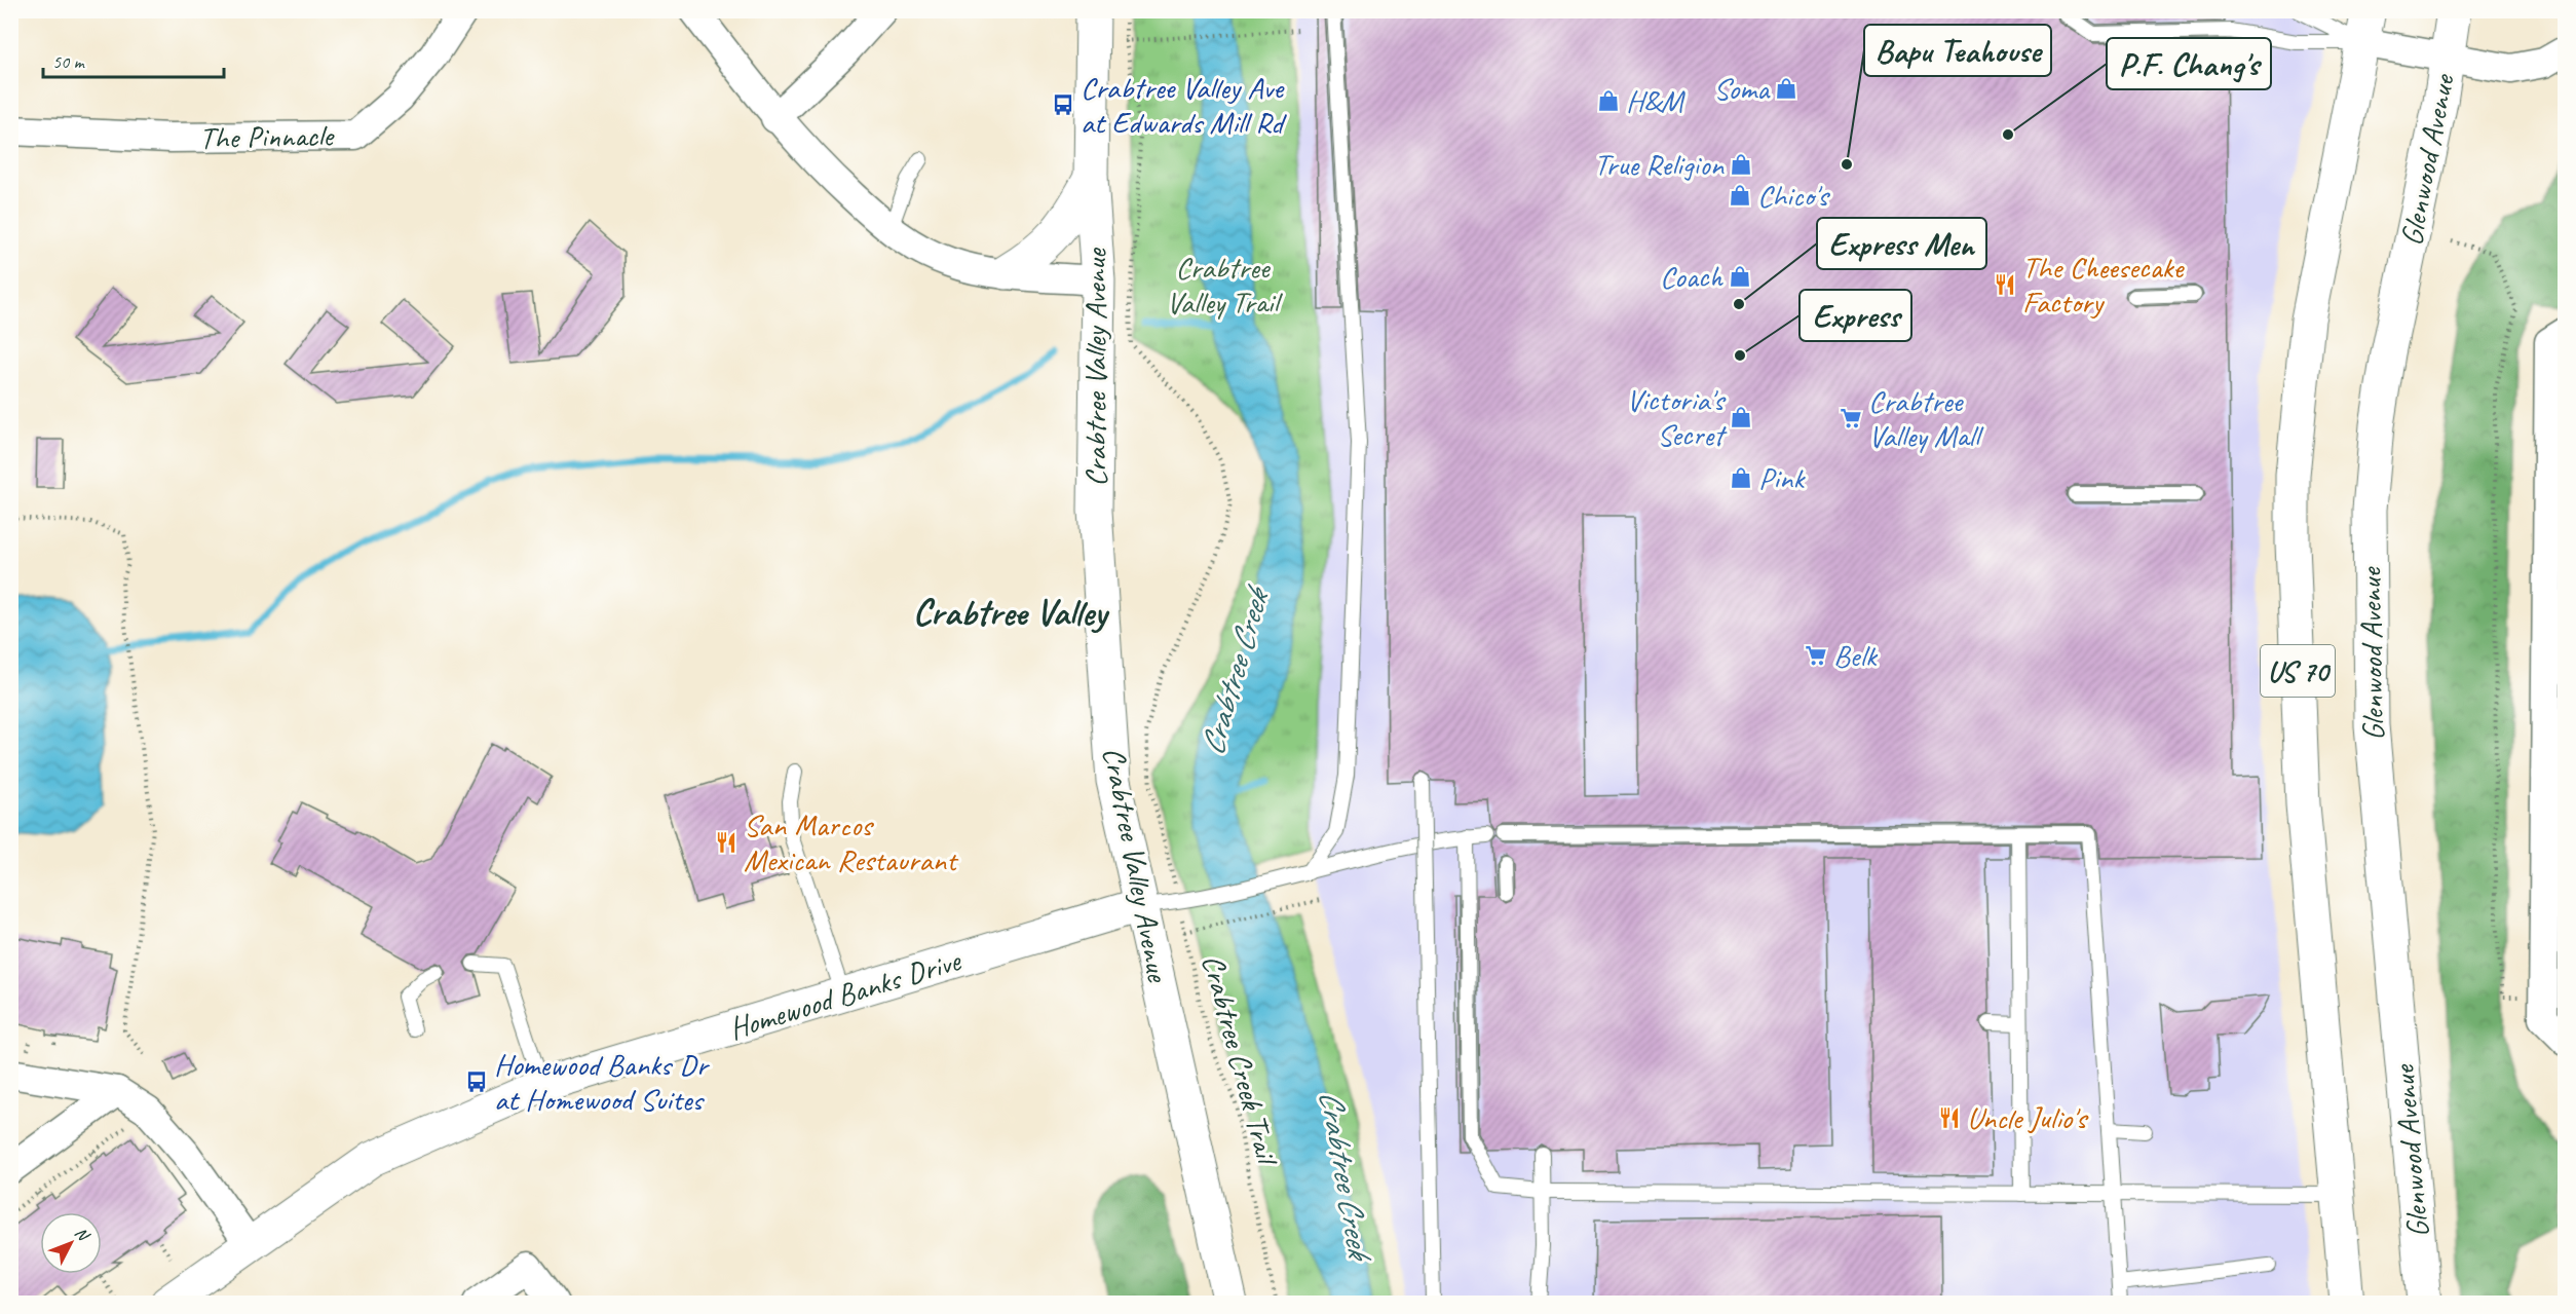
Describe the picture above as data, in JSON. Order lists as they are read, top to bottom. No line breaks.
{"streets":{"main road":["Glenwood Avenue","Crabtree Valley Avenue","US 70","Homewood Banks Drive"],"street":["The Pinnacle"],"path":["Crabtree Creek Trail"]},"crossings":[["Crabtree Valley Avenue","Homewood Banks Drive"]],"districts":["Crabtree Valley"],"water":["Crabtree Creek"],"parks":["Crabtree Valley Trail"],"places":{"shop":["Soma","H&M","True Religion","Chico's","Coach","Victoria's Secret","Pink"],"bus stop":["Crabtree Valley Ave at Edwards Mill Rd","Homewood Banks Dr at Homewood Suites"],"other":["P.F. Chang's","Bapu Teahouse","Express Men","Express"],"restaurant":["The Cheesecake Factory","San Marcos Mexican Restaurant","Uncle Julio's"],"supermarket":["Crabtree Valley Mall","Belk"]},"scale_bar":"50 m","north":"top right"}
